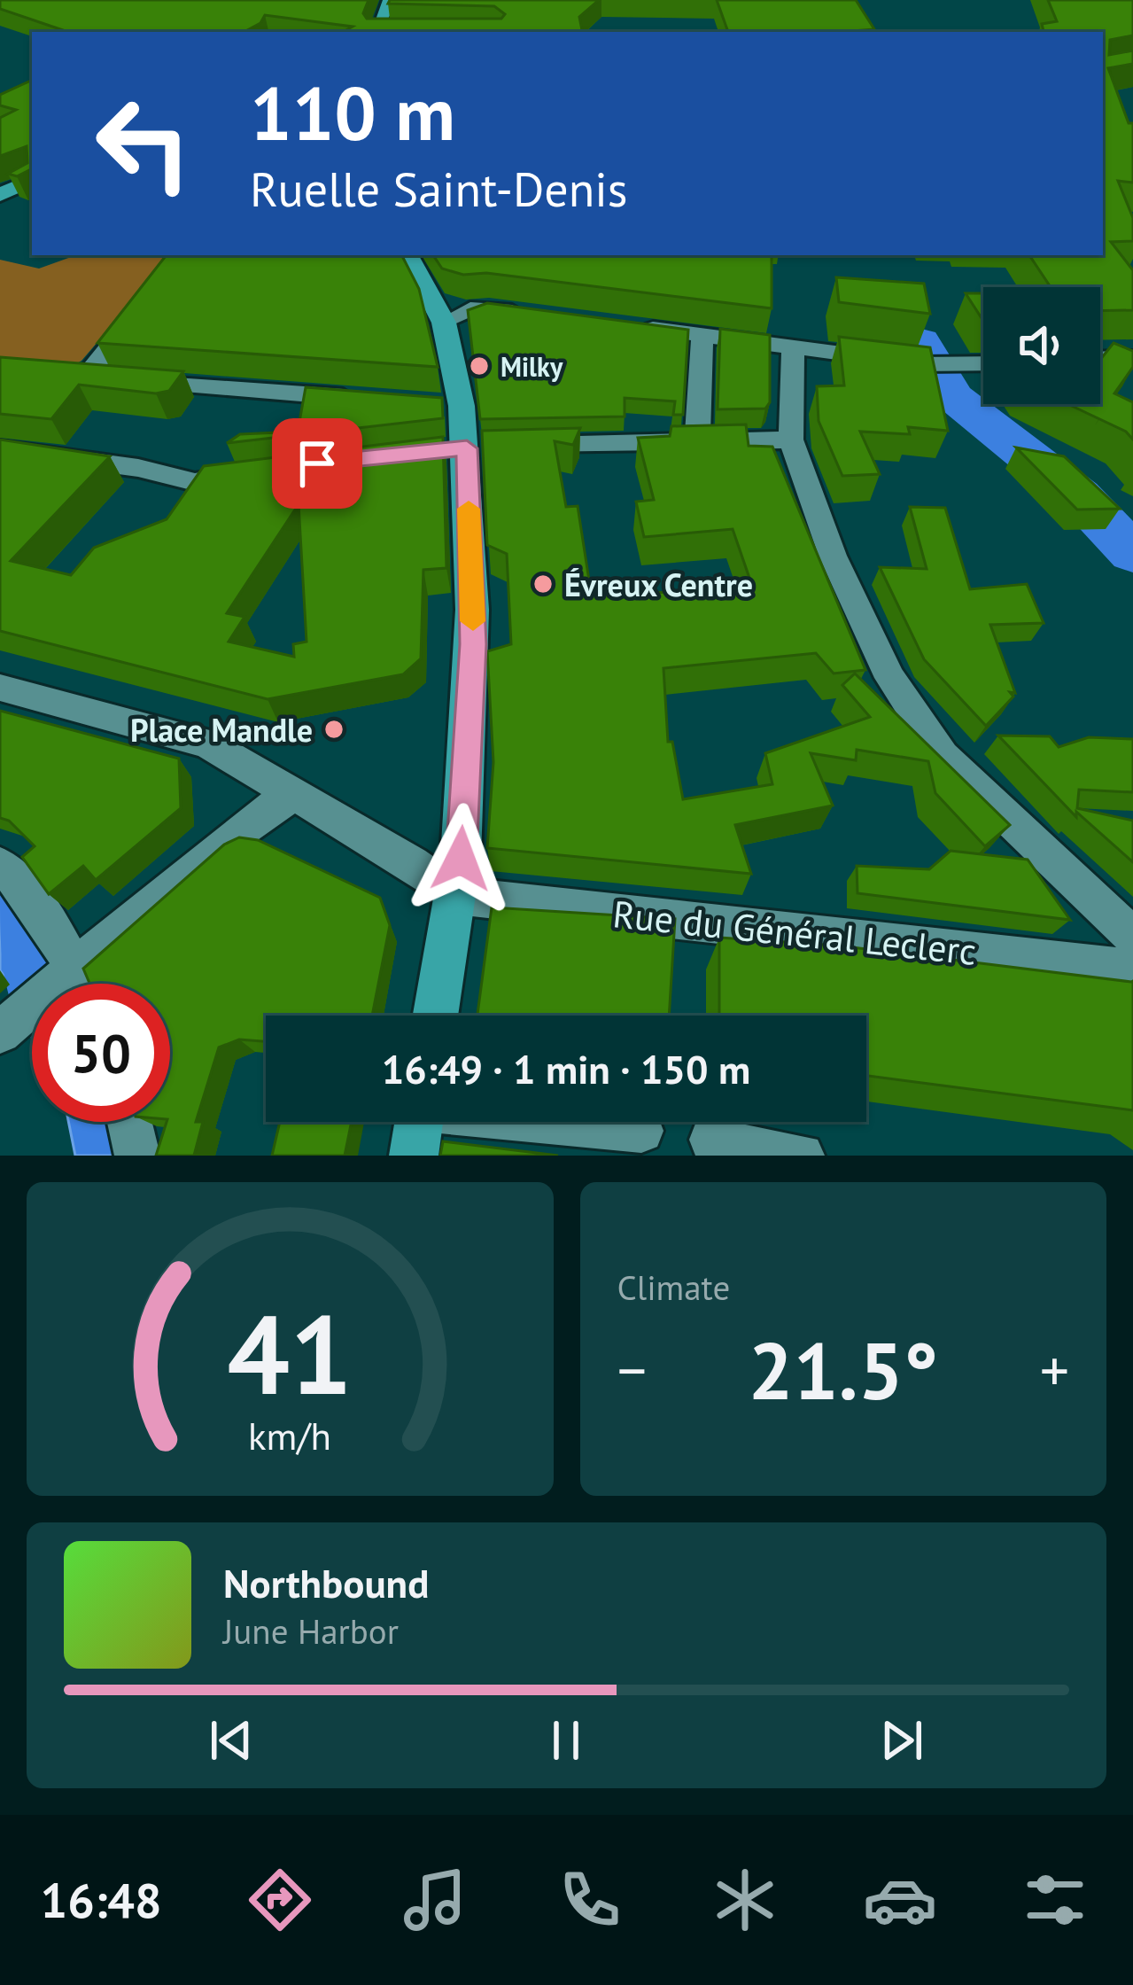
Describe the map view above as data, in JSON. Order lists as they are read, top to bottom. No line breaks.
{"streets":{"street":["Rue du Général Leclerc"]},"places":["Milky","Évreux Centre","Place Mandle"],"page":{"turn":["110 m","Ruelle Saint-Denis"],"limit":"50","trip":"16:49 · 1 min · 150 m","tile":"Climate","heat":["−","21.5°","+"],"song":["Northbound","June Harbor"],"tabs":"16:48","gauge":["41","km/h"]}}
